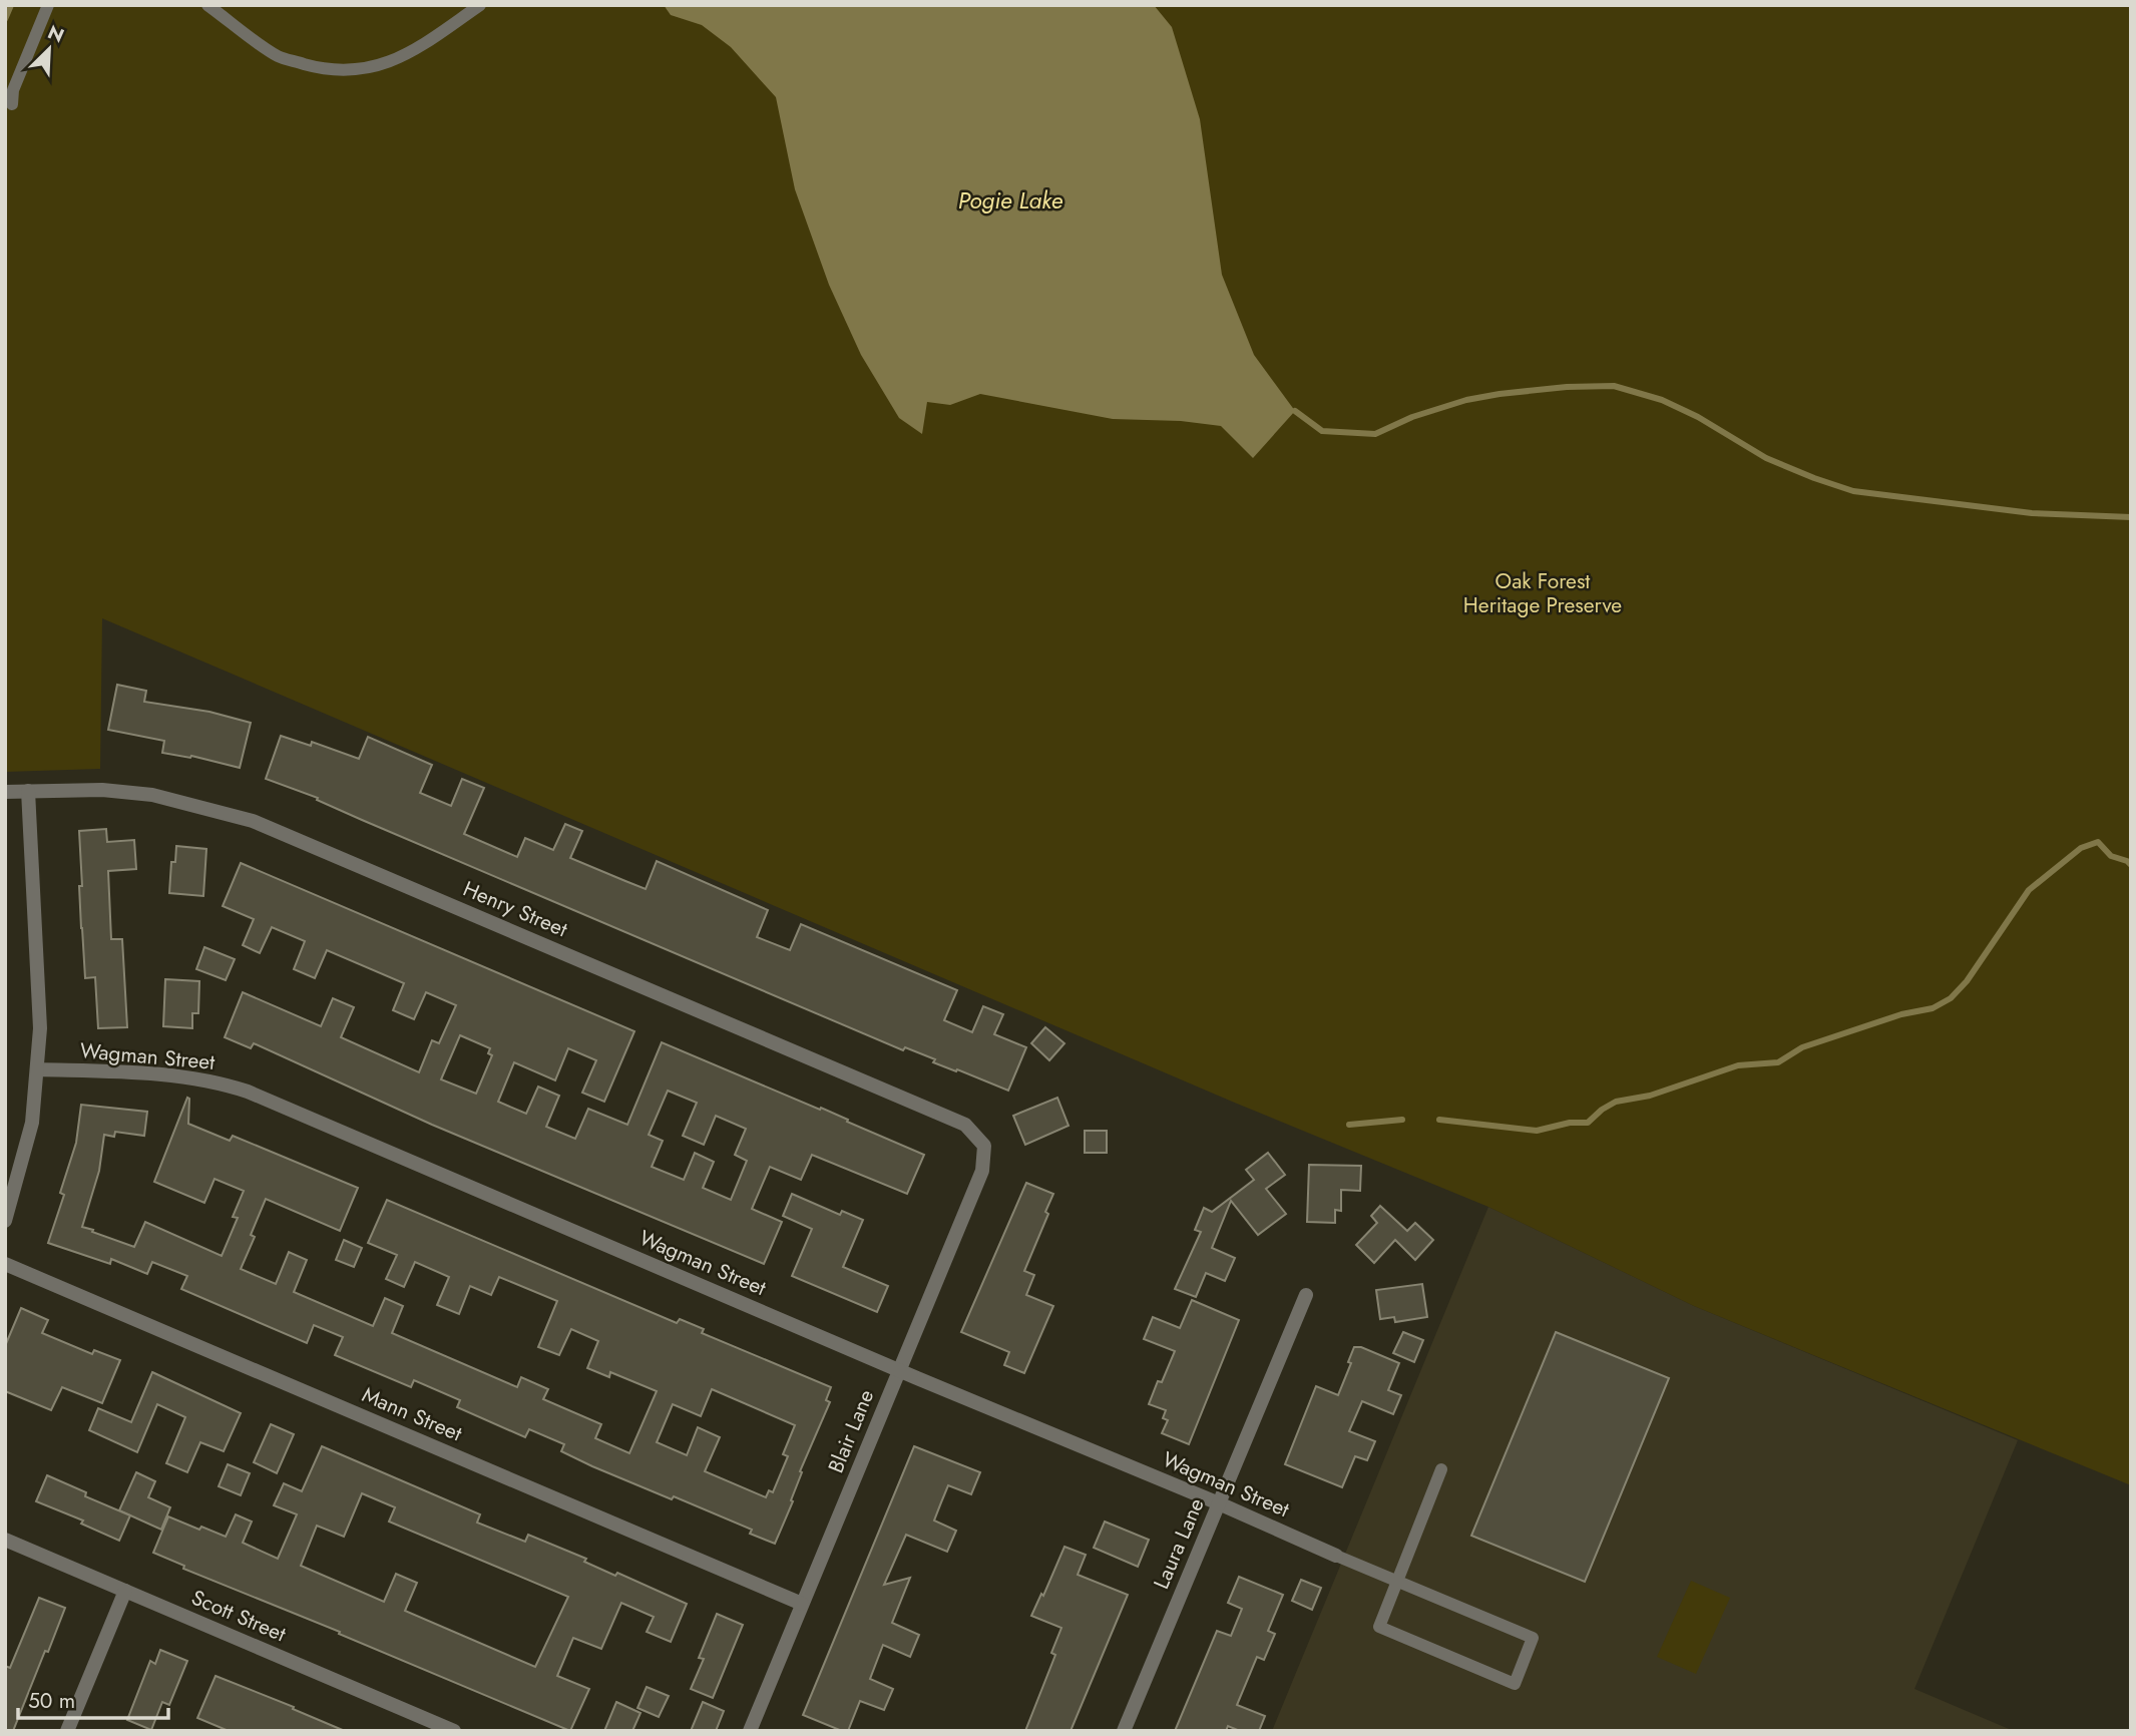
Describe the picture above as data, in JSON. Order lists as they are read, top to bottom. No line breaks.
{"streets":{"street":["Henry Street","Wagman Street","Mann Street","Blair Lane","Laura Lane","Scott Street"]},"crossings":[["Henry Street","Blair Lane"],["Wagman Street","Blair Lane"],["Wagman Street","Laura Lane"],["Mann Street","Blair Lane"]],"water":["Pogie Lake"],"parks":["Oak Forest Heritage Preserve"],"scale_bar":"50 m","north":"top right"}
